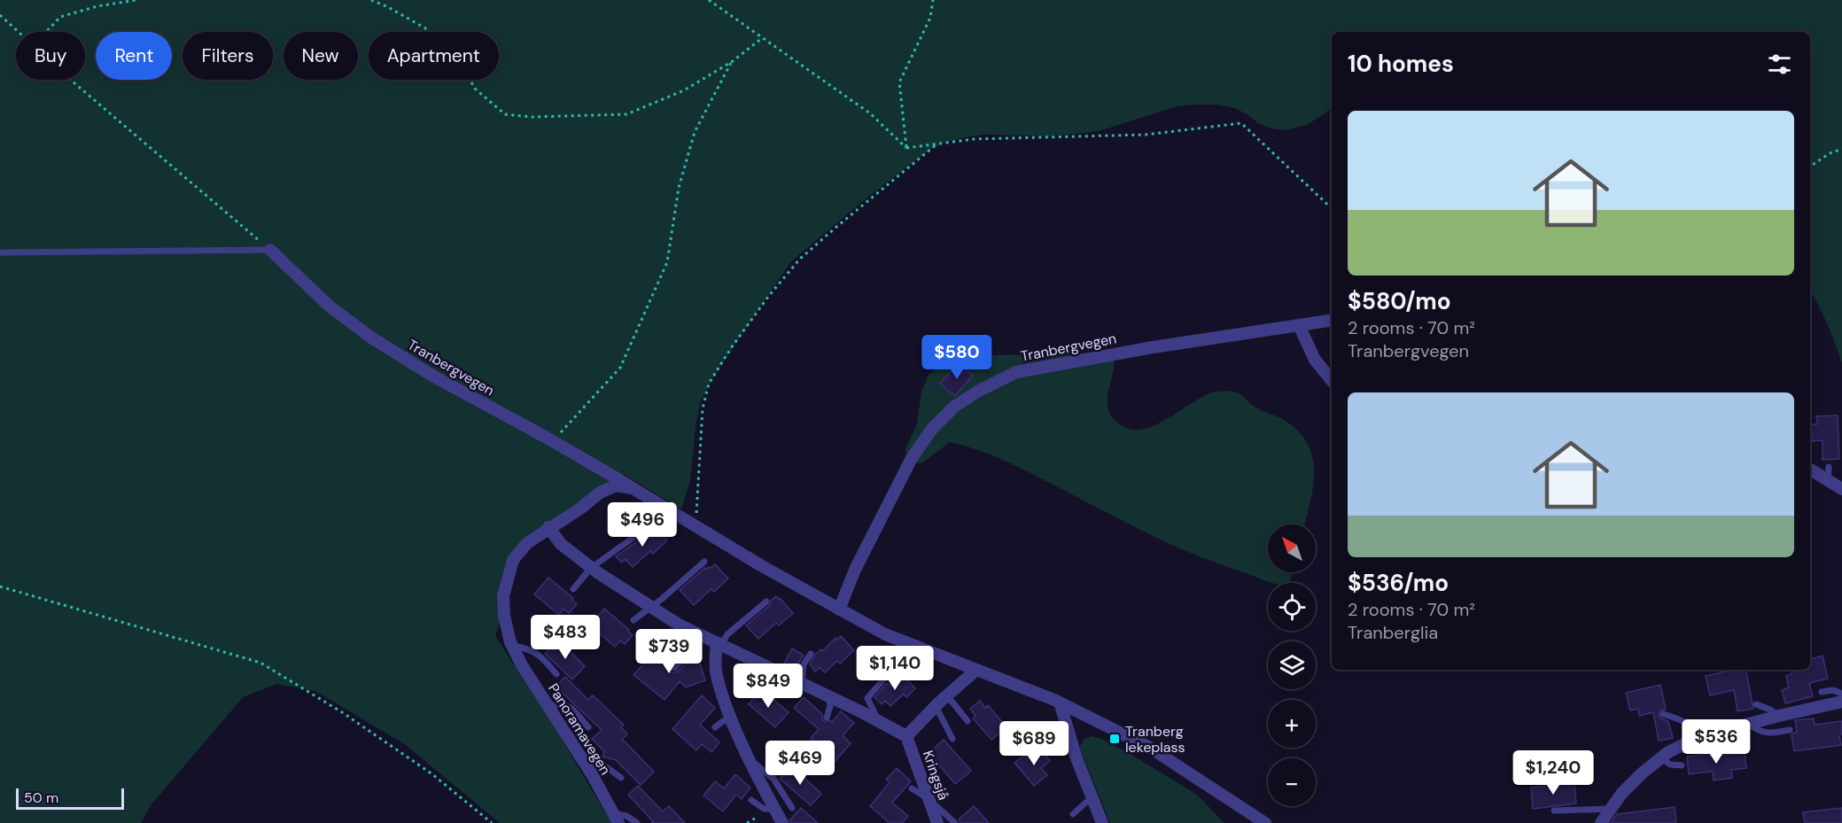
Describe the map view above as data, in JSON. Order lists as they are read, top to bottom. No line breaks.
{"streets":{"street":["Tranbergvegen","Panoramavegen","Kringsjå"]},"crossings":[["Tranbergvegen","Panoramavegen"]],"places":{"transit":["Tranberg lekeplass"]},"scale_bar":"50 m","north":"top left","page":{"chip":["Buy","Rent","Filters","New","Apartment"],"heading":"10 homes","list":[{"name":"$580/mo","note":"2 rooms · 70 m² · Tranbergvegen"},{"name":"$536/mo","note":"2 rooms · 70 m² · Tranberglia"}],"price":["$580","$496","$483","$739","$1,140","$849","$536","$689","$469","$1,240"],"map_buttons":["+","−"],"scale":"50 m"}}
